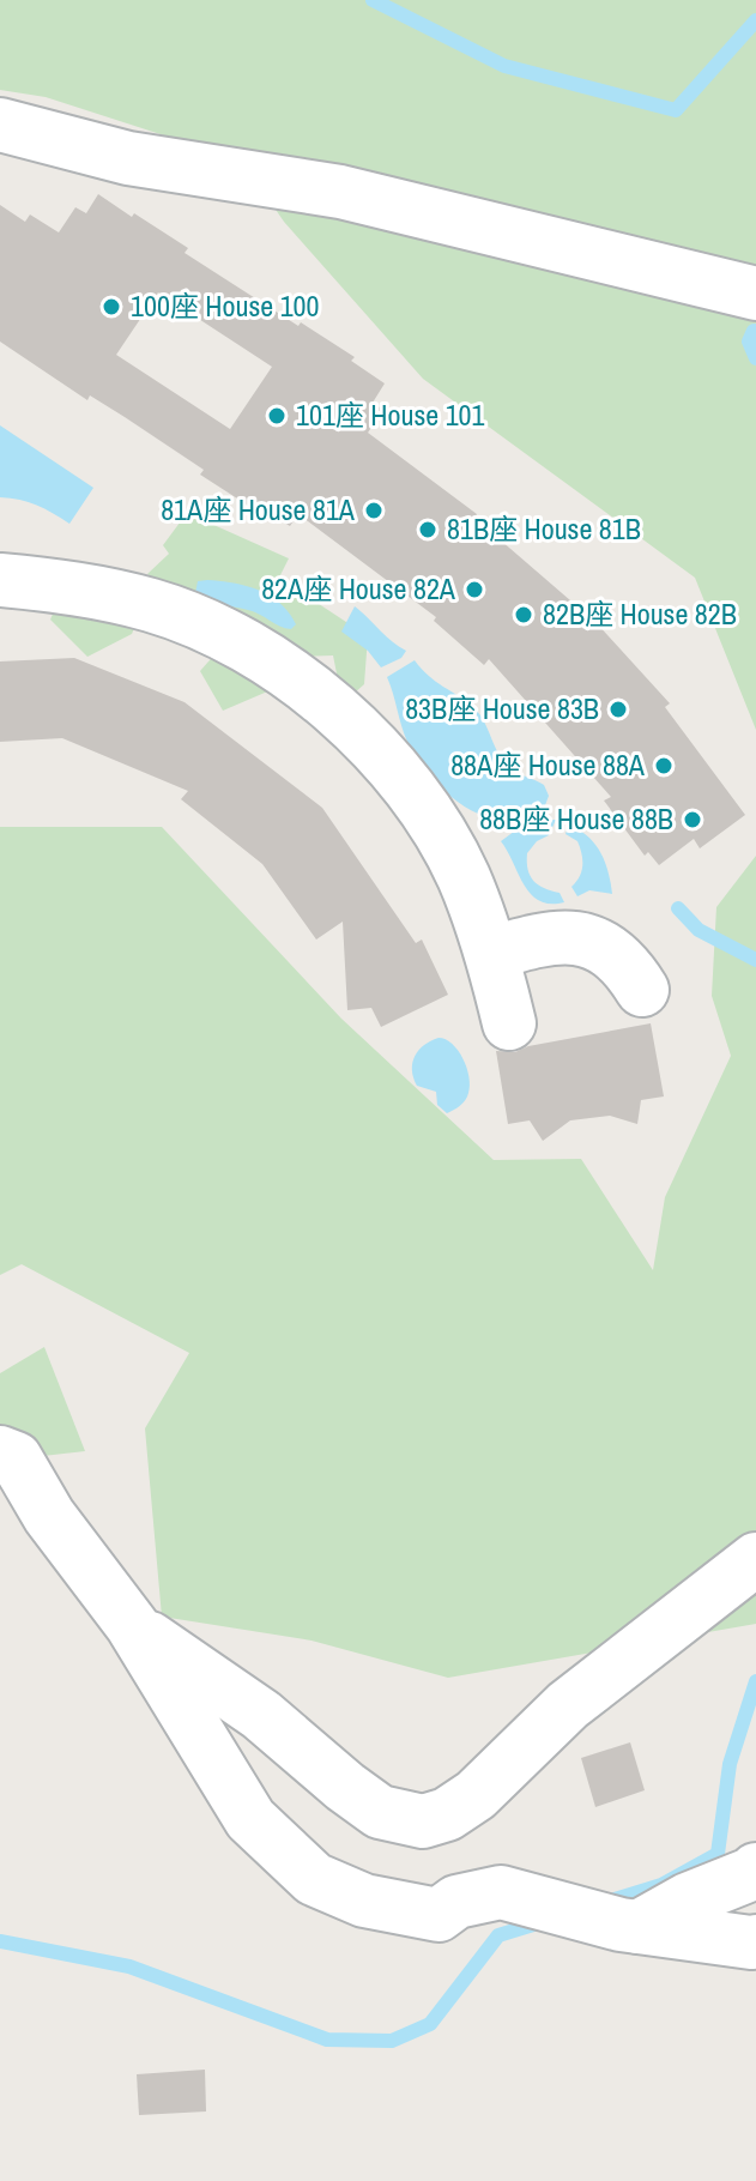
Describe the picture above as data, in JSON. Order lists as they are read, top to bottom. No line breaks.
{"places":["100座 House 100","101座 House 101","81A座 House 81A","81B座 House 81B","82A座 House 82A","82B座 House 82B","83B座 House 83B","88A座 House 88A","88B座 House 88B"]}
